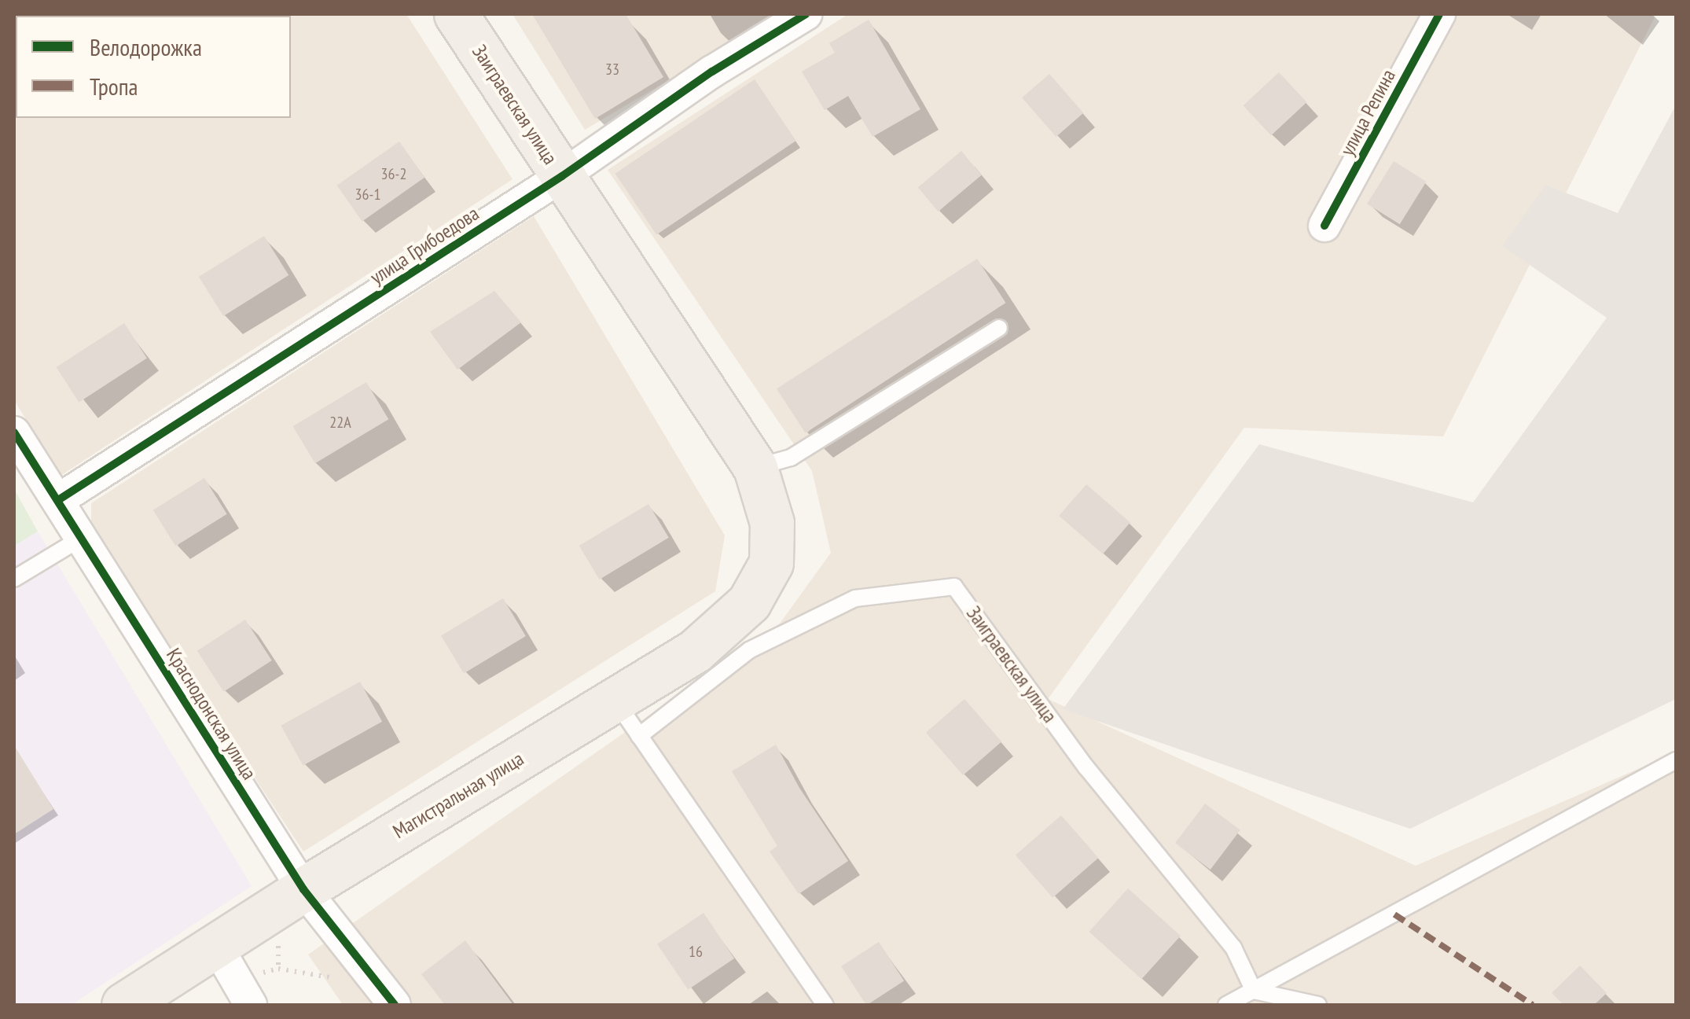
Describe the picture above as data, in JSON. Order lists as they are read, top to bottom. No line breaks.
{"streets":{"main road":["Заиграевская улица","Магистральная улица"],"street":["улица Репина","улица Грибоедова","Краснодонская улица"]},"crossings":[["Заиграевская улица","улица Грибоедова"],["Заиграевская улица","Магистральная улица"],["улица Грибоедова","Краснодонская улица"],["Краснодонская улица","Магистральная улица"]],"house_numbers":["33","36-2","36-1","22А","16"],"legend":["Велодорожка","Тропа"]}
